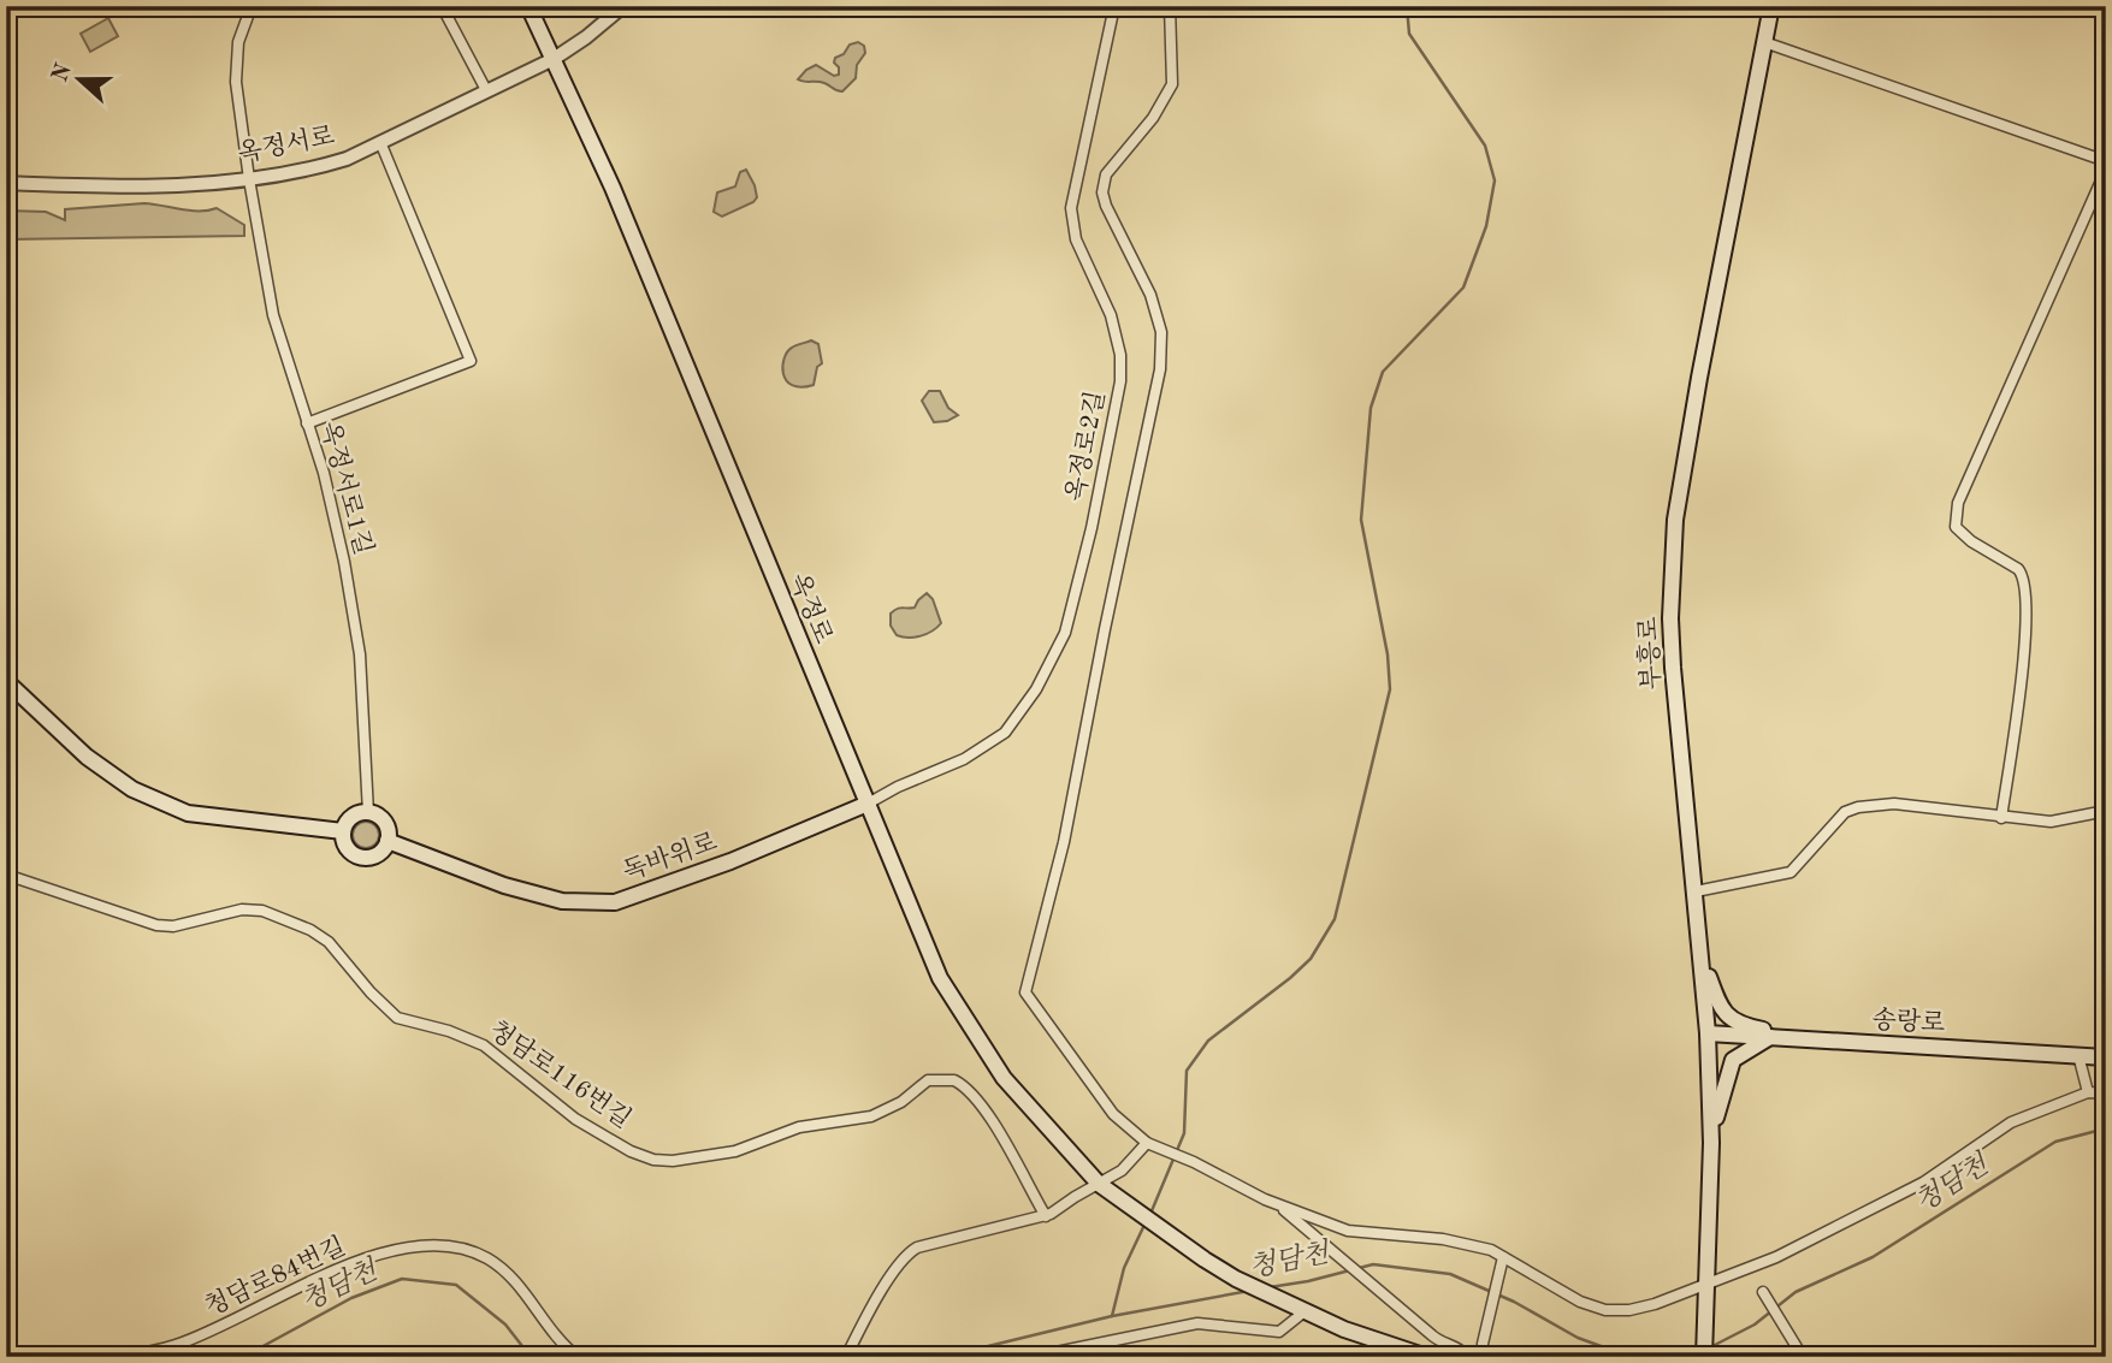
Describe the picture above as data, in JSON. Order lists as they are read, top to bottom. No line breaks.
{"streets":{"main road":["옥정로","부흥로","독바위로","송랑로"],"street":["옥정서로","옥정로2길","옥정서로1길","청담로116번길","청담로84번길"]},"crossings":[["옥정서로","옥정서로1길"],["옥정서로","옥정로"],["옥정로2길","옥정로"],["옥정로2길","독바위로"],["옥정서로1길","독바위로"],["옥정로","독바위로"],["부흥로","송랑로"]],"water":["청담천"],"north":"left"}
